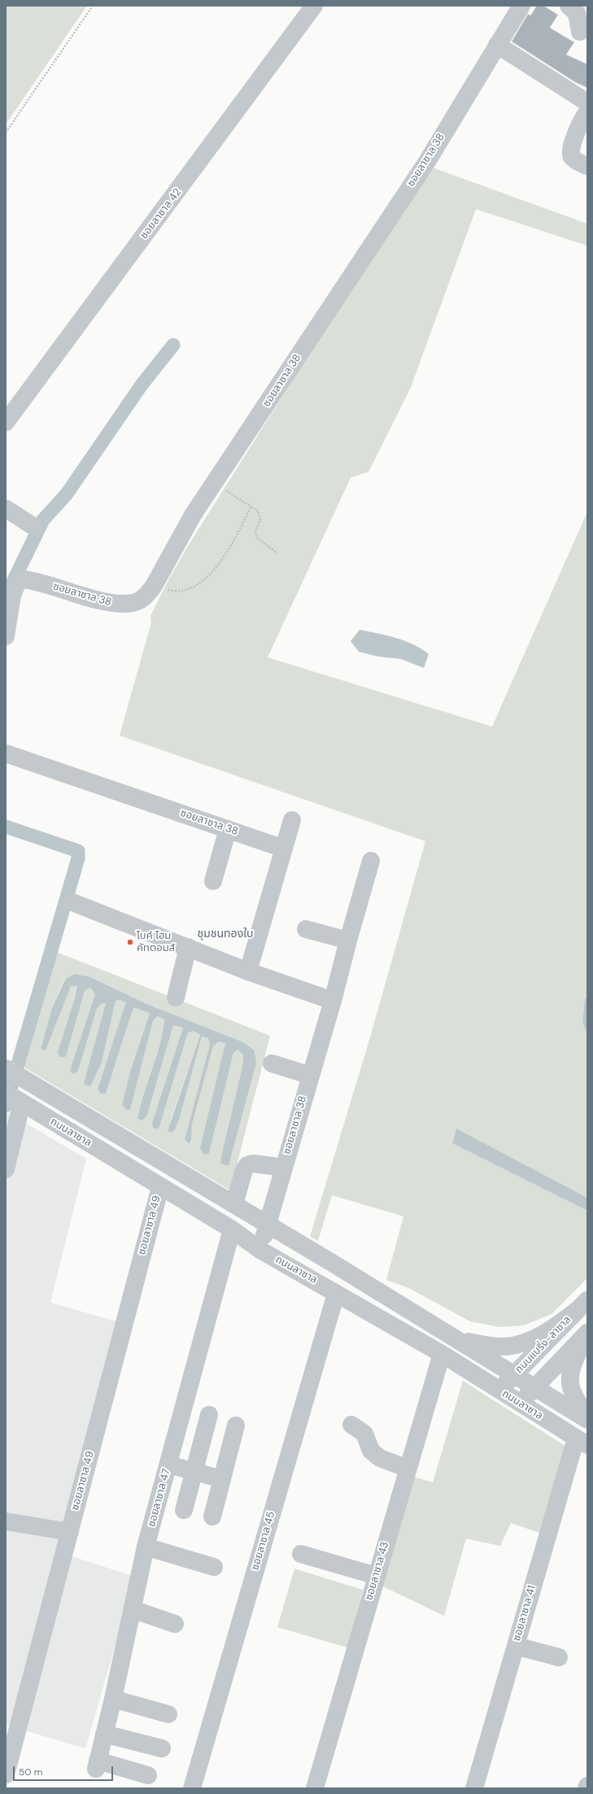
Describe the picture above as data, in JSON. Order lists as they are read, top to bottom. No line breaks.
{"streets":{"street":["ซอยลาซาล 38","ซอยลาซาล 42","ถนนลาซาล","ซอยลาซาล 49","ถนนแบริ่ง-ลาซาล","ซอยลาซาล 47","ซอยลาซาล 45","ซอยลาซาล 43","ซอยลาซาล 41"]},"crossings":[["ซอยลาซาล 38","ถนนลาซาล"],["ถนนลาซาล","ซอยลาซาล 49"],["ถนนลาซาล","ถนนแบริ่ง-ลาซาล"],["ถนนลาซาล","ซอยลาซาล 47"],["ถนนลาซาล","ซอยลาซาล 45"],["ถนนลาซาล","ซอยลาซาล 43"],["ถนนลาซาล","ซอยลาซาล 41"]],"districts":["ชุมชนทองใบ"],"places":["ไบค์ โฮม คัทตอมส์"],"scale_bar":"50 m"}
